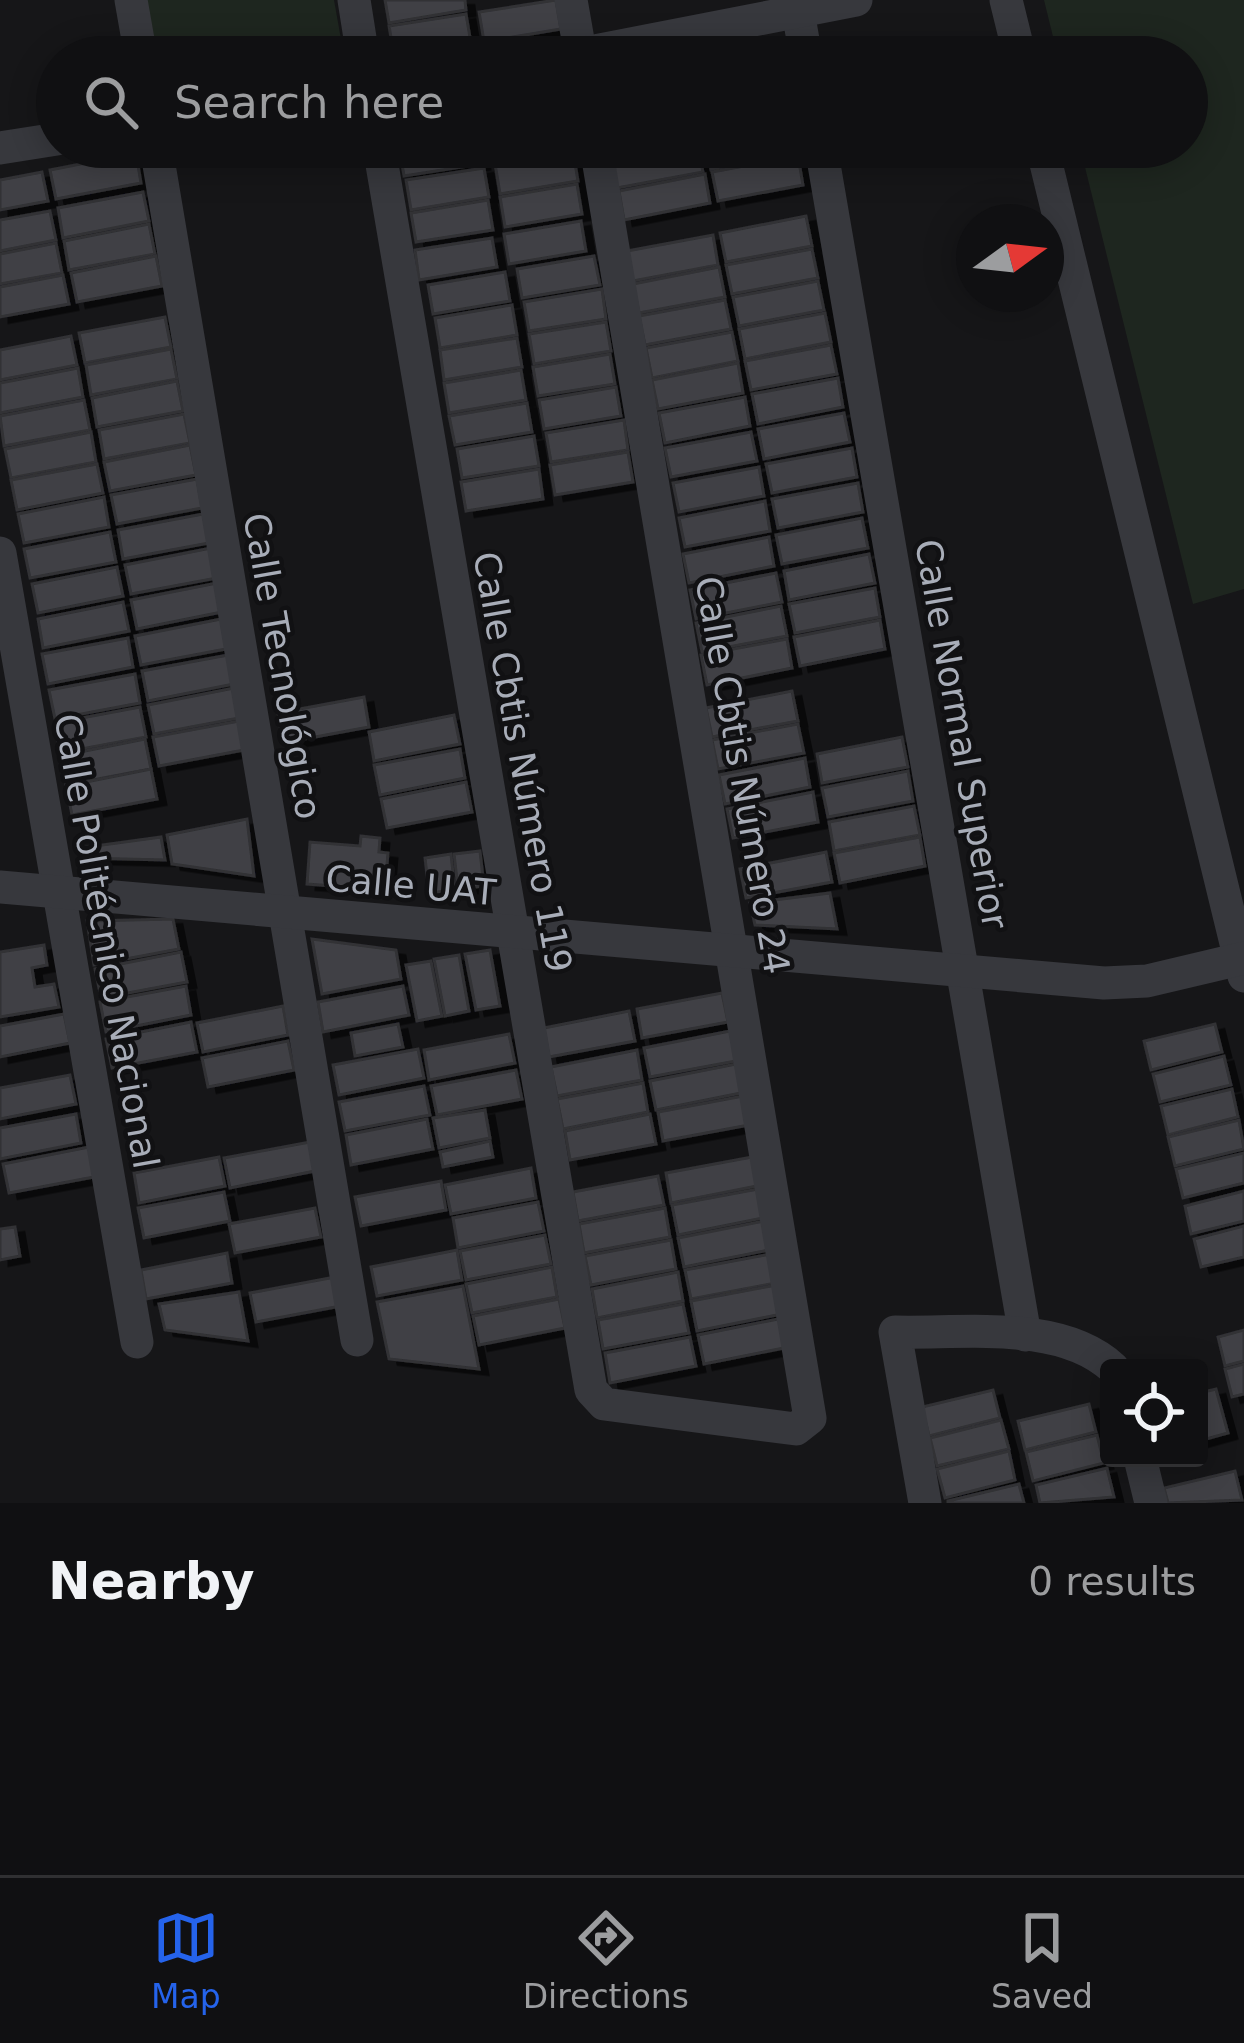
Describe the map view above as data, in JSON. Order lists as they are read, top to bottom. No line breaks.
{"streets":{"street":["Calle Tecnológico","Calle Normal Superior","Calle Cbtis Número 119","Calle Cbtis Número 24","Calle UAT","Calle Politécnico Nacional"]},"crossings":[["Calle Tecnológico","Calle UAT"],["Calle Normal Superior","Calle UAT"],["Calle Cbtis Número 119","Calle Cbtis Número 24"],["Calle Cbtis Número 119","Calle UAT"],["Calle Cbtis Número 24","Calle UAT"],["Calle UAT","Calle Politécnico Nacional"]],"north":"right","page":{"search":"Search here","heading":["Nearby","0 results"],"nav":["Map","Directions","Saved"]}}
